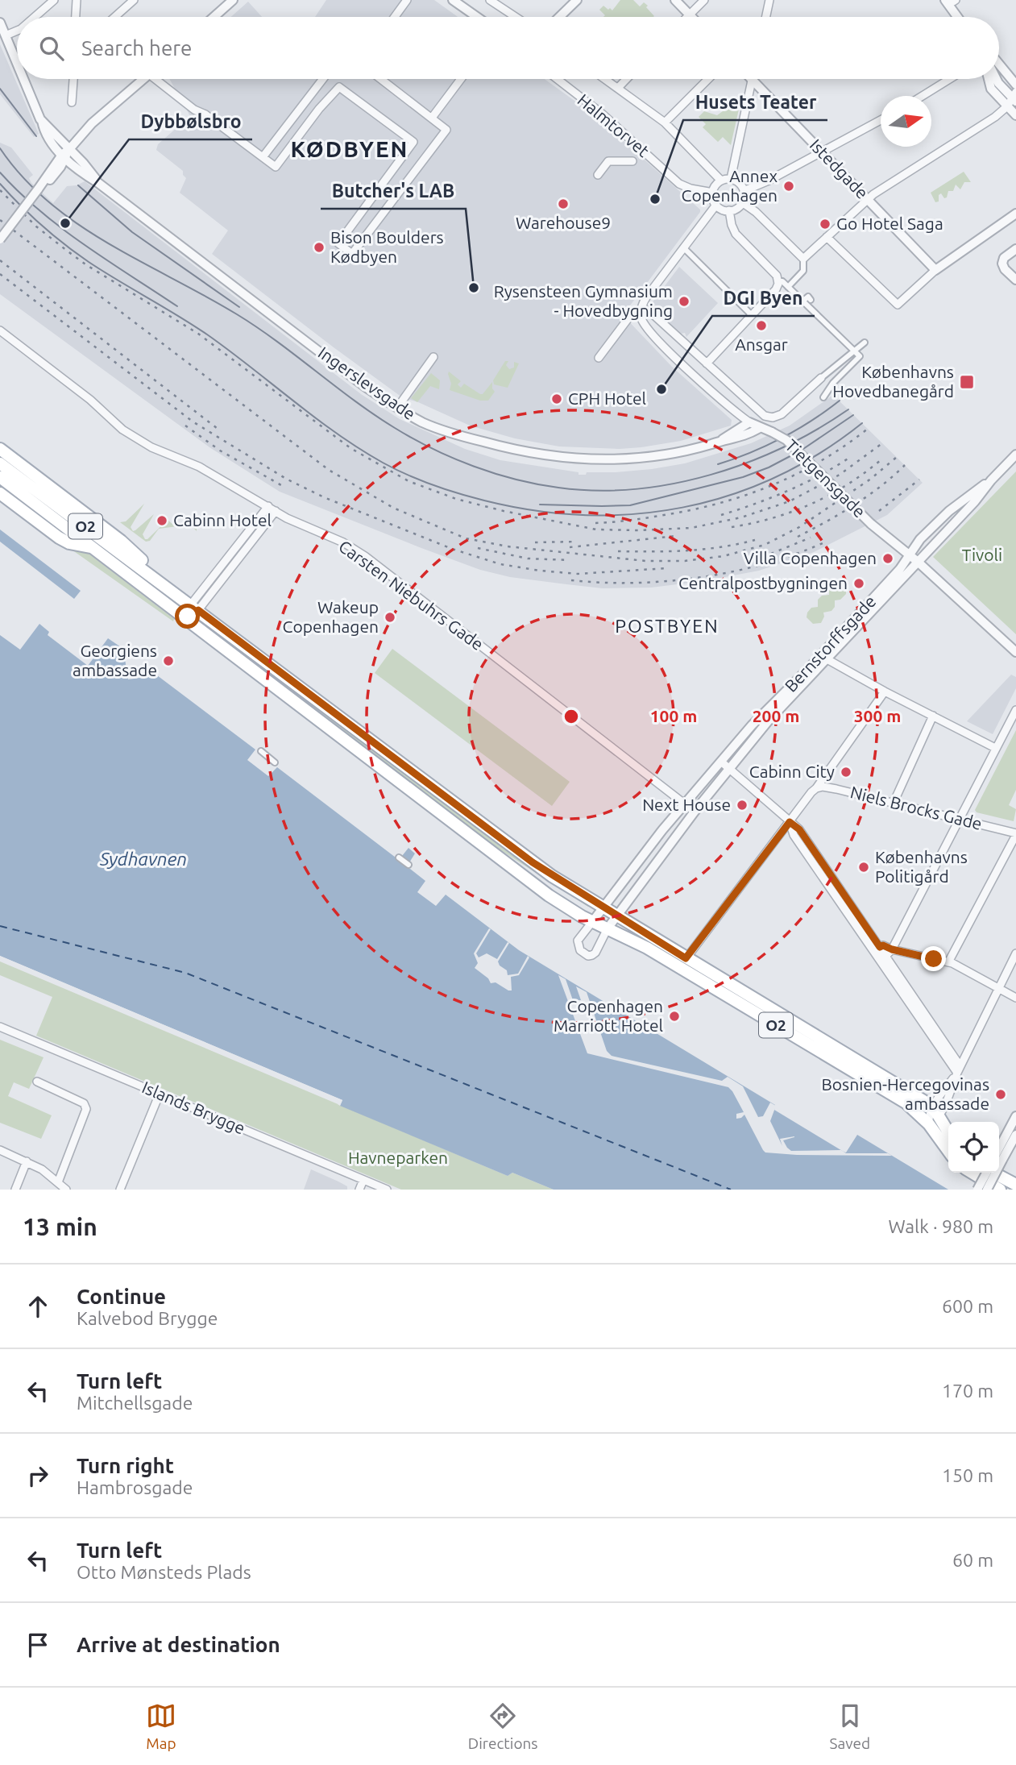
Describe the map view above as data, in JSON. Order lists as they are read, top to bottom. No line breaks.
{"streets":{"main road":["O2"],"street":["Halmtorvet","Istedgade","Ingerslevsgade","Tietgensgade","Carsten Niebuhrs Gade","Bernstorffsgade","Niels Brocks Gade","Islands Brygge"]},"crossings":[["Ingerslevsgade","Tietgensgade"],["Tietgensgade","Bernstorffsgade"],["O2","Bernstorffsgade"],["Carsten Niebuhrs Gade","Bernstorffsgade"]],"districts":["KØDBYEN","POSTBYEN"],"water":["Sydhavnen"],"parks":["Tivoli","Havneparken"],"places":{"other":["Annex Copenhagen","Husets Teater","Warehouse9","Dybbølsbro","Go Hotel Saga","Bison Boulders Kødbyen","Butcher's LAB","Rysensteen Gymnasium - Hovedbygning","Ansgar","DGI Byen","CPH Hotel","Cabinn Hotel","Villa Copenhagen","Centralpostbygningen","Wakeup Copenhagen","Georgiens ambassade","Cabinn City","Next House","Københavns Politigård","Copenhagen Marriott Hotel","Bosnien-Hercegovinas ambassade"],"transit":["Københavns Hovedbanegård"]},"north":"right","page":{"search":"Search here","heading":["13 min","Walk · 980 m"],"list":[["Continue","Kalvebod Brygge","600 m"],["Turn left","Mitchellsgade","170 m"],["Turn right","Hambrosgade","150 m"],["Turn left","Otto Mønsteds Plads","60 m"],"Arrive at destination"],"nav":["Map","Directions","Saved"]},"rings":["100 m","200 m","300 m"]}
